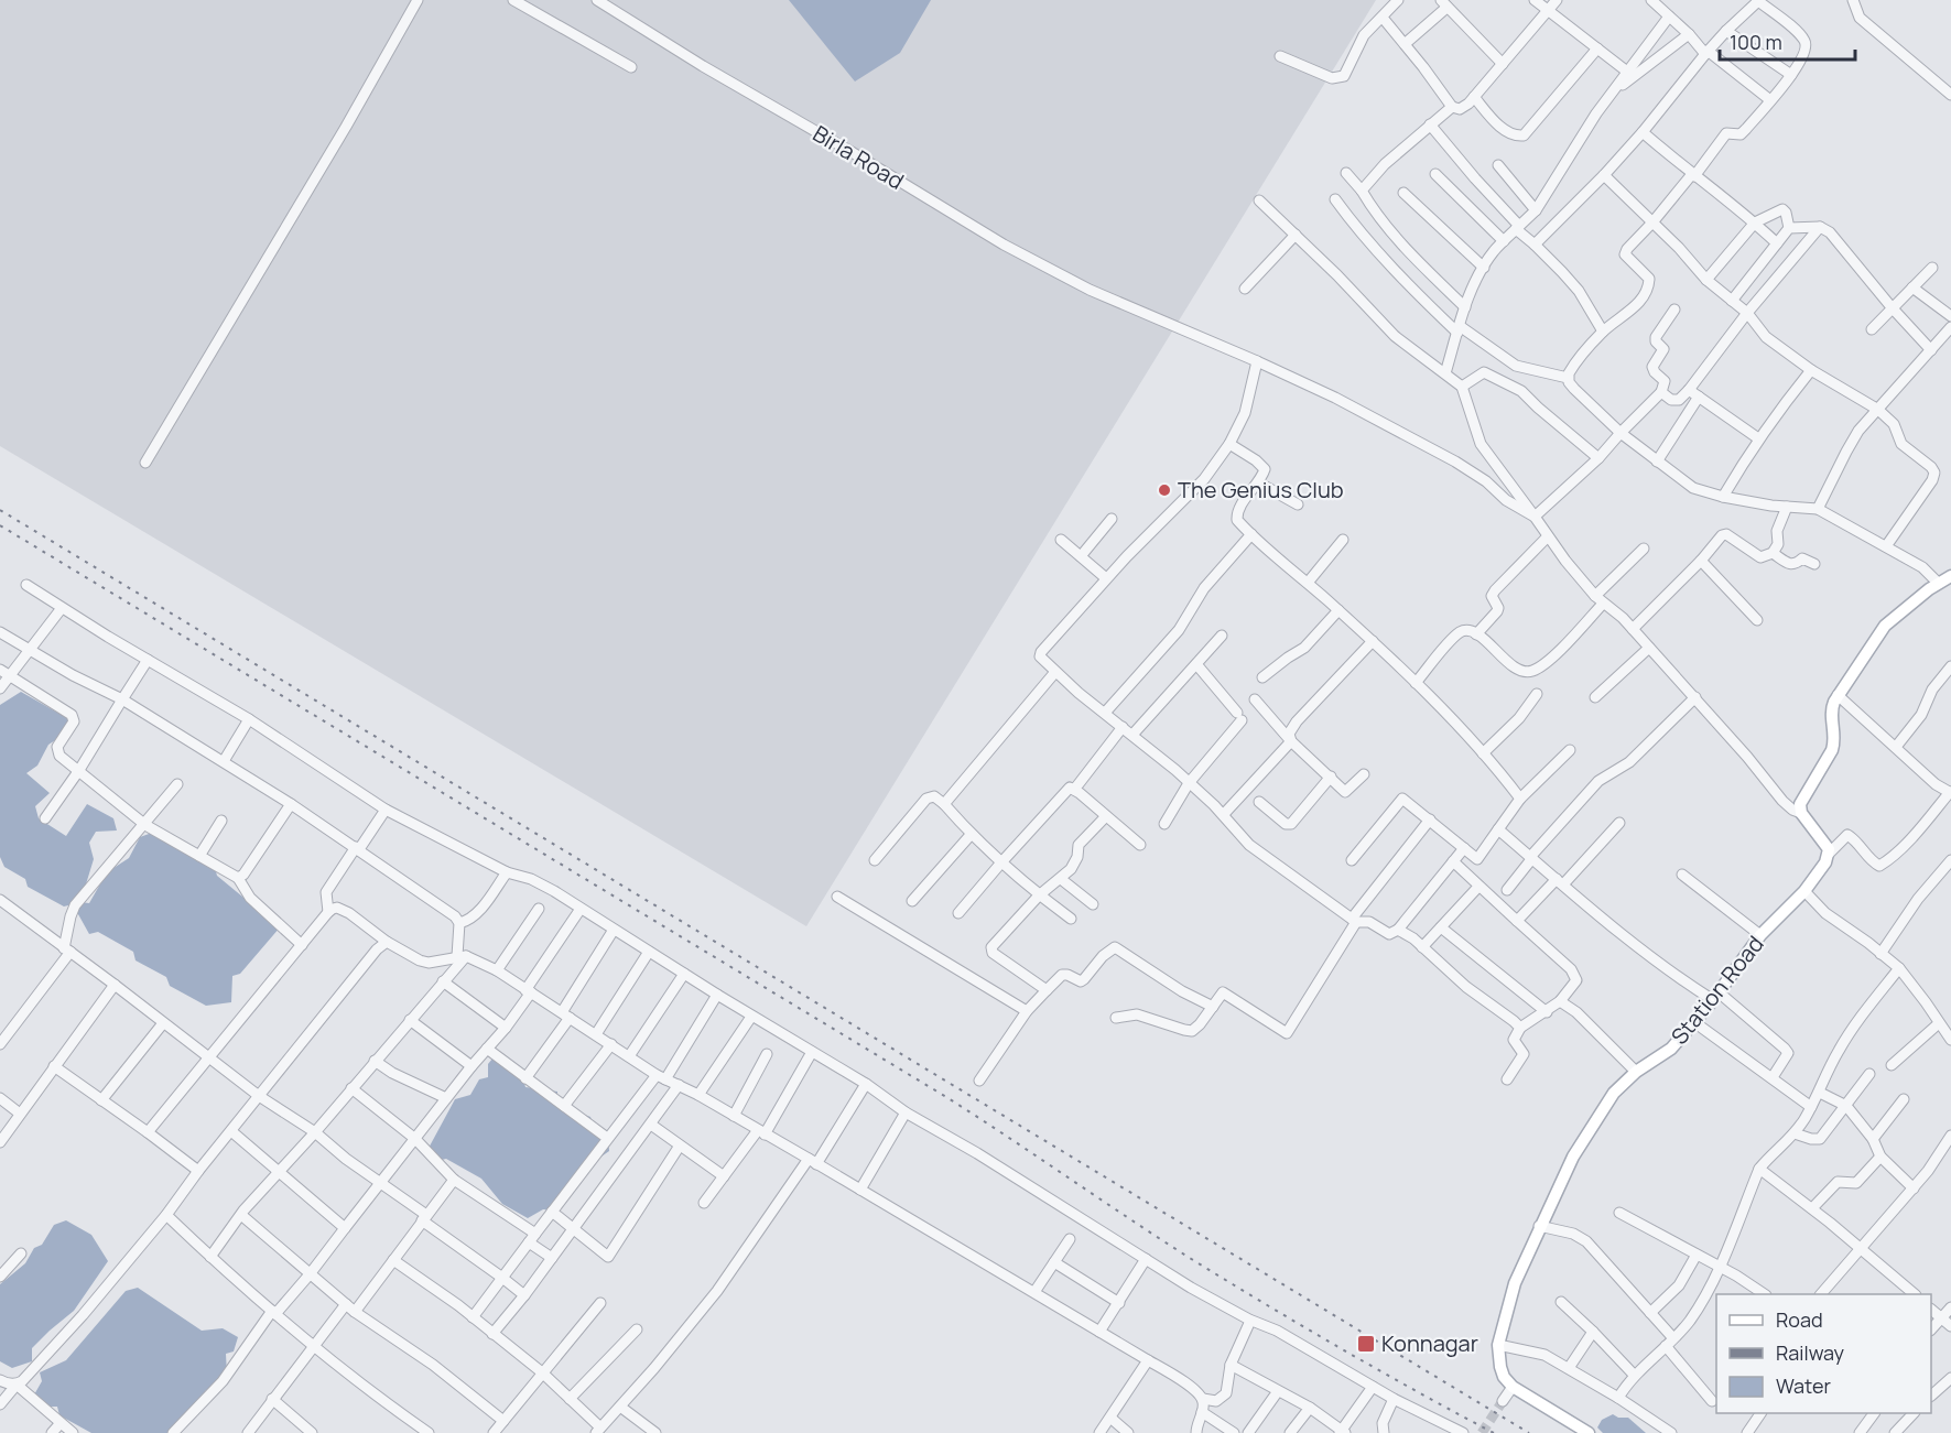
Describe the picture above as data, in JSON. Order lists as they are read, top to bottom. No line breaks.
{"streets":{"main road":["Station Road"],"street":["Birla Road"]},"places":{"other":["The Genius Club"],"transit":["Konnagar"]},"legend":["Road","Railway","Water"],"scale_bar":"100 m"}
